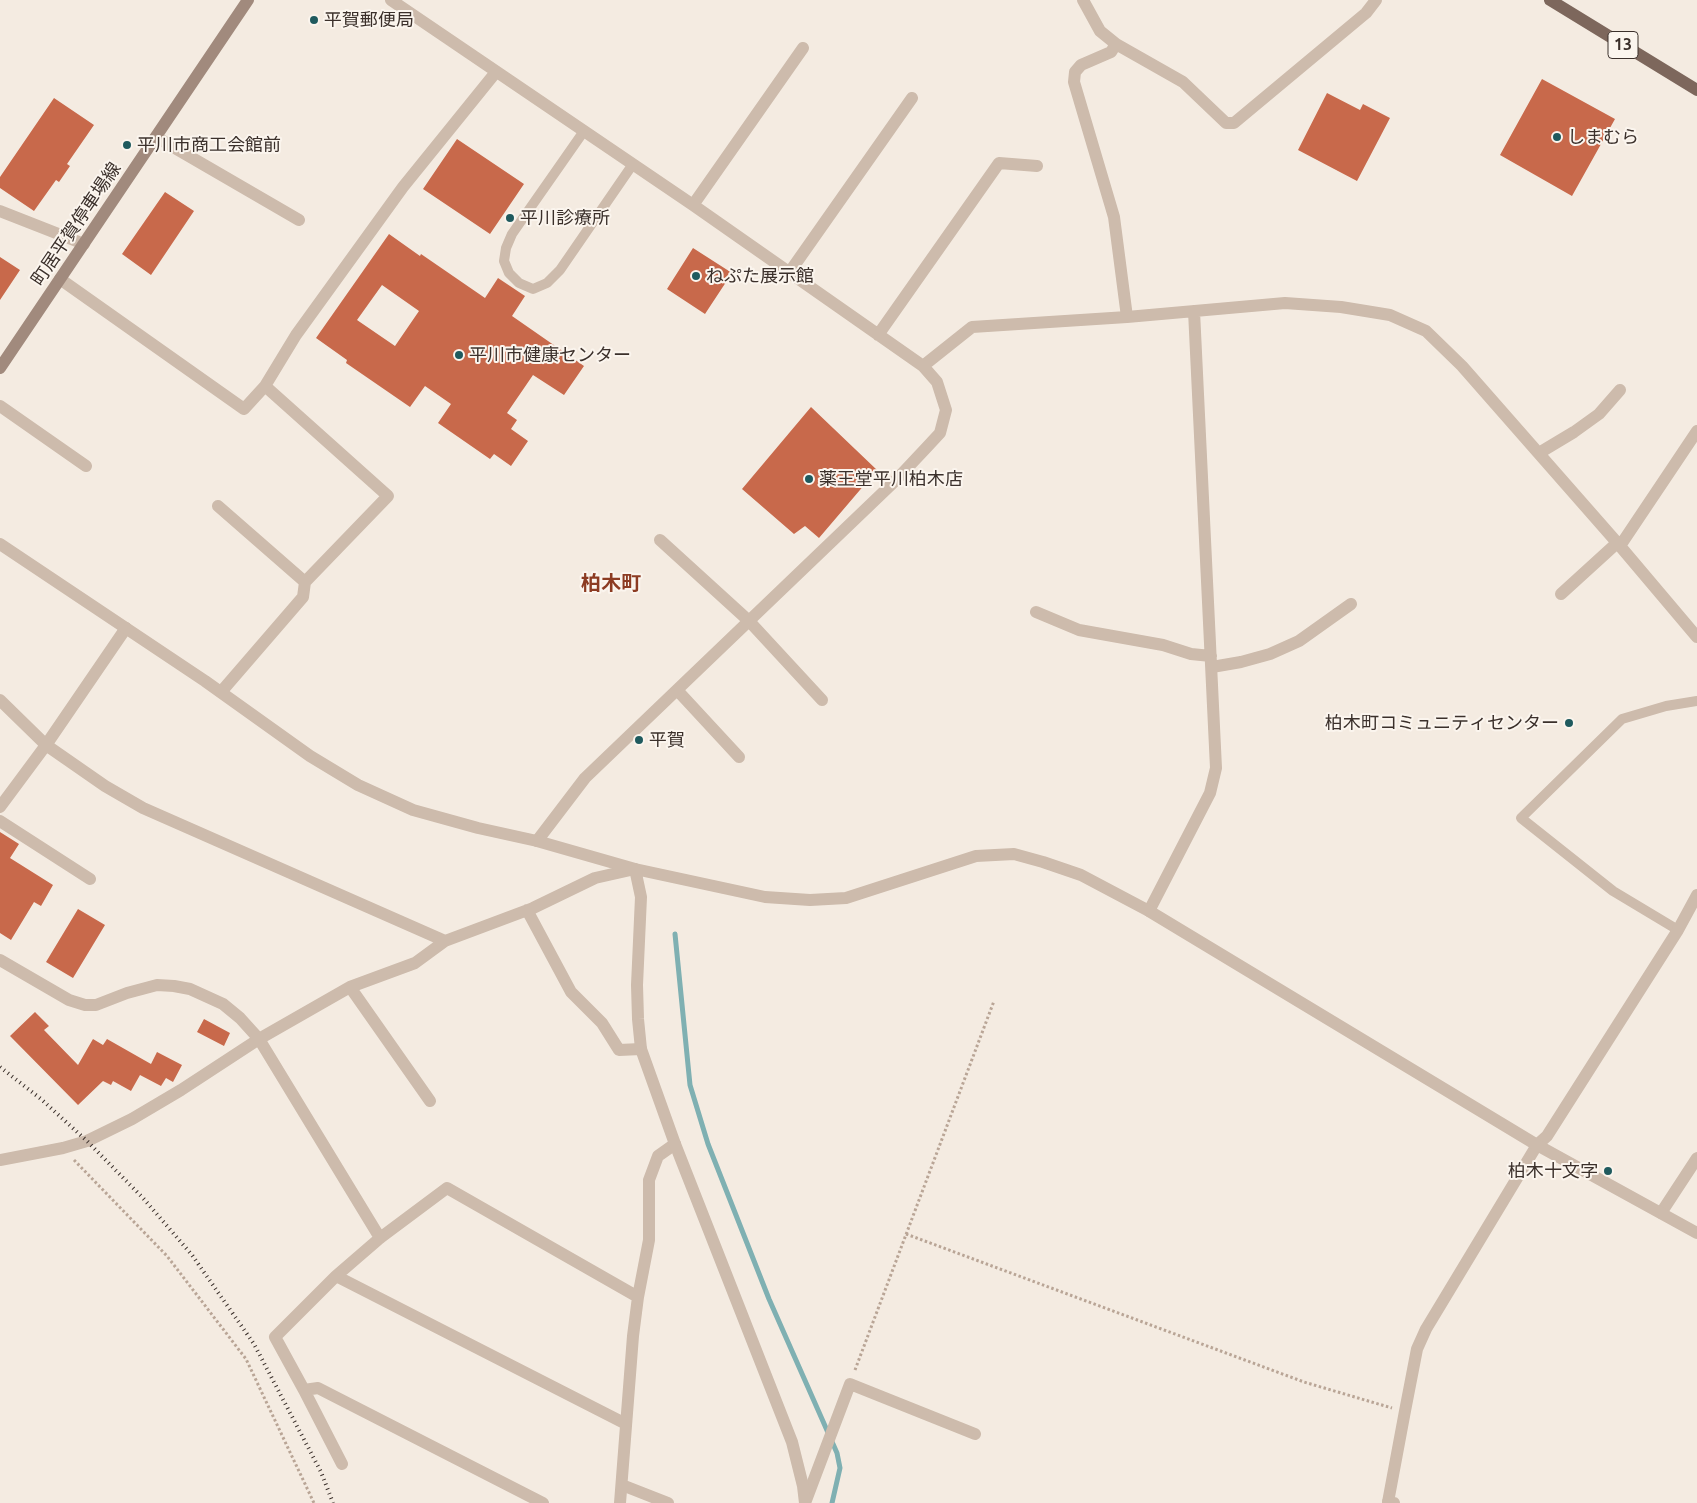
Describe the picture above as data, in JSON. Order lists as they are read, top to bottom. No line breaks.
{"streets":{"main road":["13","町居平賀停車場線"]},"districts":["柏木町"],"places":["平賀郵便局","しまむら","平川市商工会館前","平川診療所","ねぷた展示館","平川市健康センター","薬王堂平川柏木店","柏木町コミュニティセンター","平賀","柏木十文字"]}
